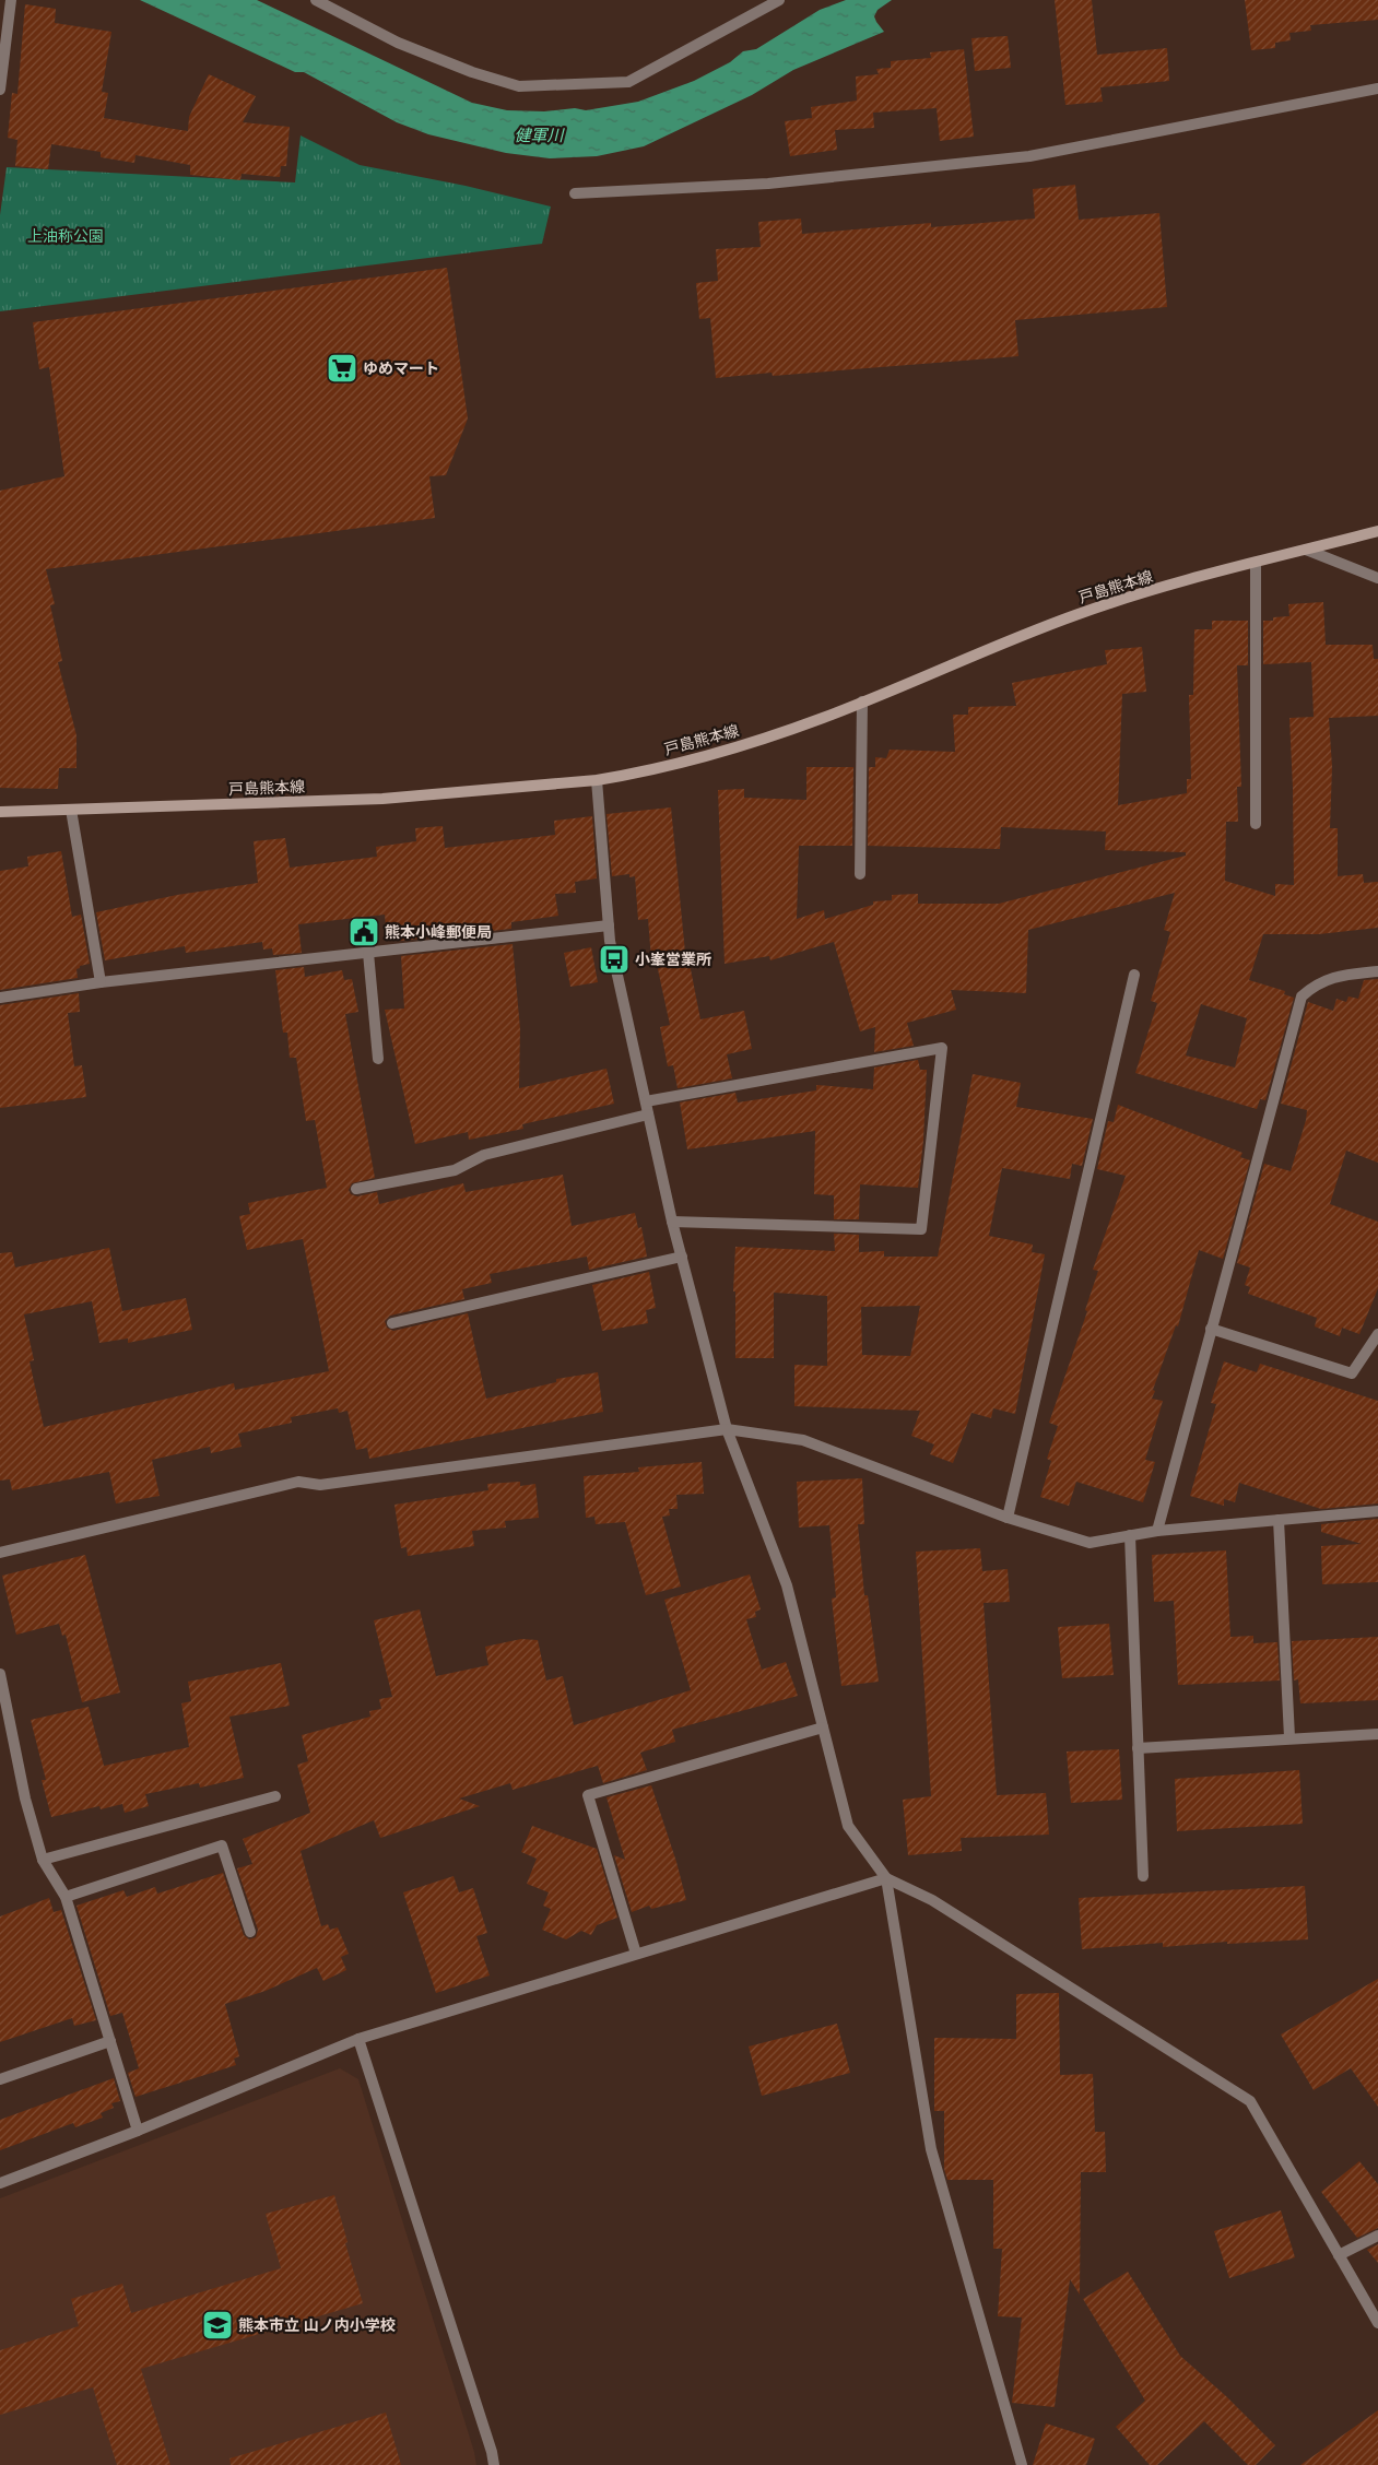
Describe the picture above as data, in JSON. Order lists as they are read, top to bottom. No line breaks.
{"streets":{"main road":["戸島熊本線"]},"water":["健軍川"],"parks":["上油称公園"],"places":{"supermarket":["ゆめマート"],"public building":["熊本小峰郵便局"],"bus stop":["小峯営業所"],"school or university":["熊本市立 山ノ内小学校"]}}
